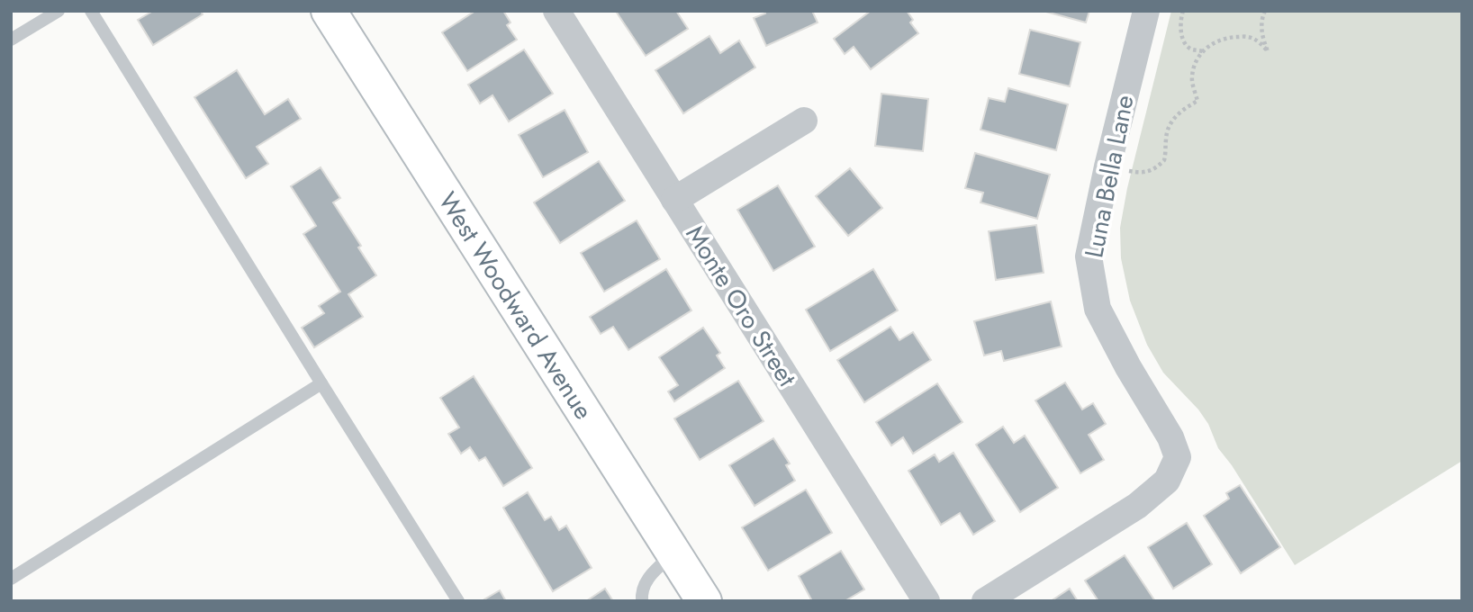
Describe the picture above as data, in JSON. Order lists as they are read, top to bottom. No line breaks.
{"streets":{"street":["Luna Bella Lane","West Woodward Avenue","Monte Oro Street"]}}
